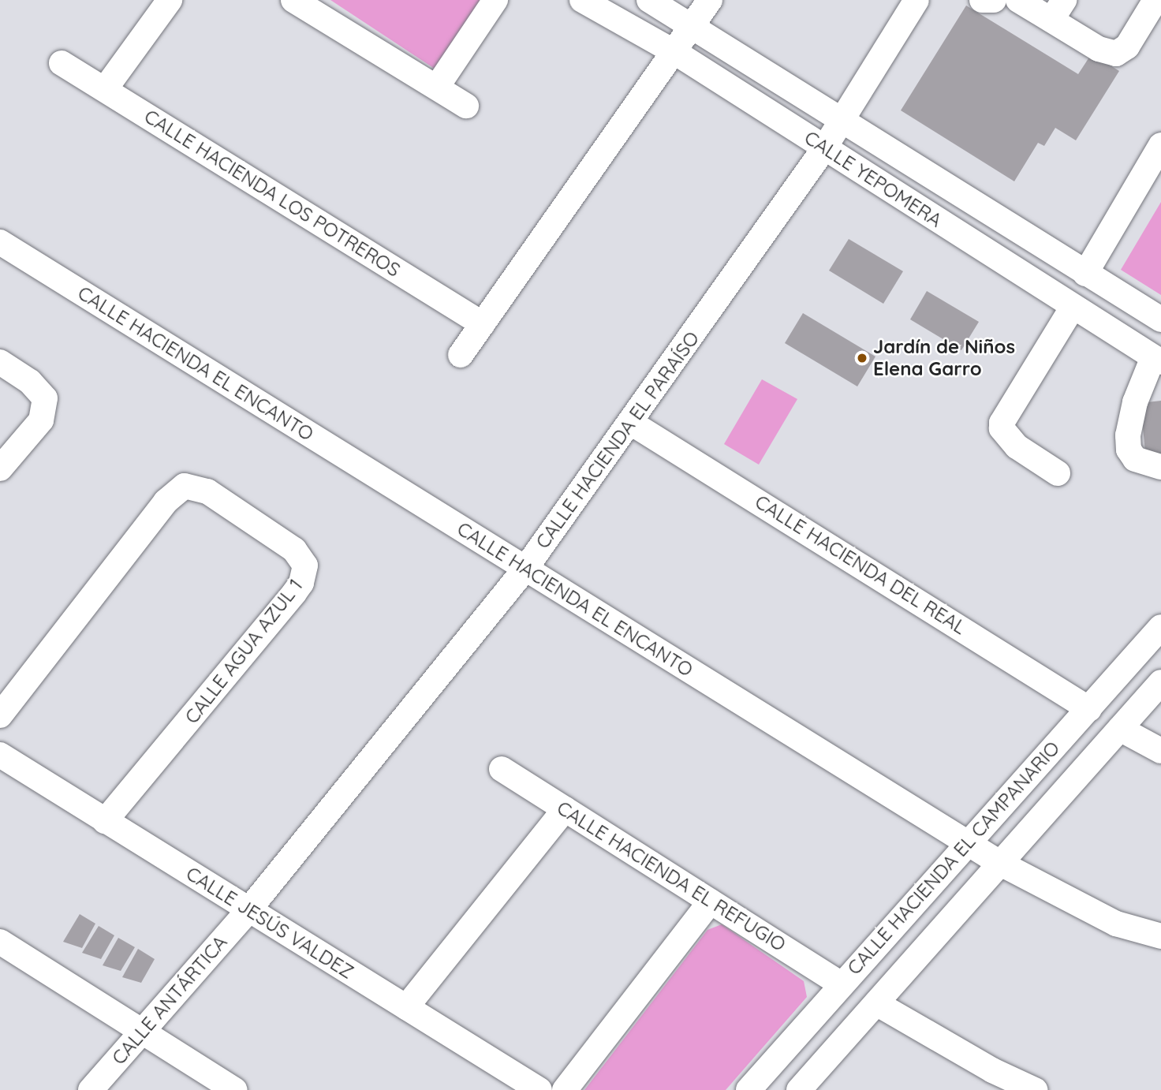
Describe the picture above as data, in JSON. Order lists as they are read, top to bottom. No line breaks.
{"streets":{"street":["CALLE YEPOMERA","CALLE HACIENDA LOS POTREROS","CALLE HACIENDA EL ENCANTO","CALLE HACIENDA EL PARAÍSO","CALLE HACIENDA DEL REAL","CALLE AGUA AZUL 1","CALLE HACIENDA EL CAMPANARIO","CALLE HACIENDA EL REFUGIO","CALLE JESÚS VALDEZ","CALLE ANTÁRTICA"]},"crossings":[["CALLE YEPOMERA","CALLE HACIENDA EL PARAÍSO"],["CALLE HACIENDA EL ENCANTO","CALLE HACIENDA EL PARAÍSO"],["CALLE HACIENDA EL ENCANTO","CALLE HACIENDA EL CAMPANARIO"],["CALLE HACIENDA EL PARAÍSO","CALLE HACIENDA DEL REAL"],["CALLE HACIENDA EL PARAÍSO","CALLE JESÚS VALDEZ"],["CALLE HACIENDA EL PARAÍSO","CALLE ANTÁRTICA"],["CALLE HACIENDA DEL REAL","CALLE HACIENDA EL CAMPANARIO"],["CALLE AGUA AZUL 1","CALLE JESÚS VALDEZ"],["CALLE HACIENDA EL CAMPANARIO","CALLE HACIENDA EL REFUGIO"],["CALLE JESÚS VALDEZ","CALLE ANTÁRTICA"]],"places":["Jardín de Niños Elena Garro"]}
